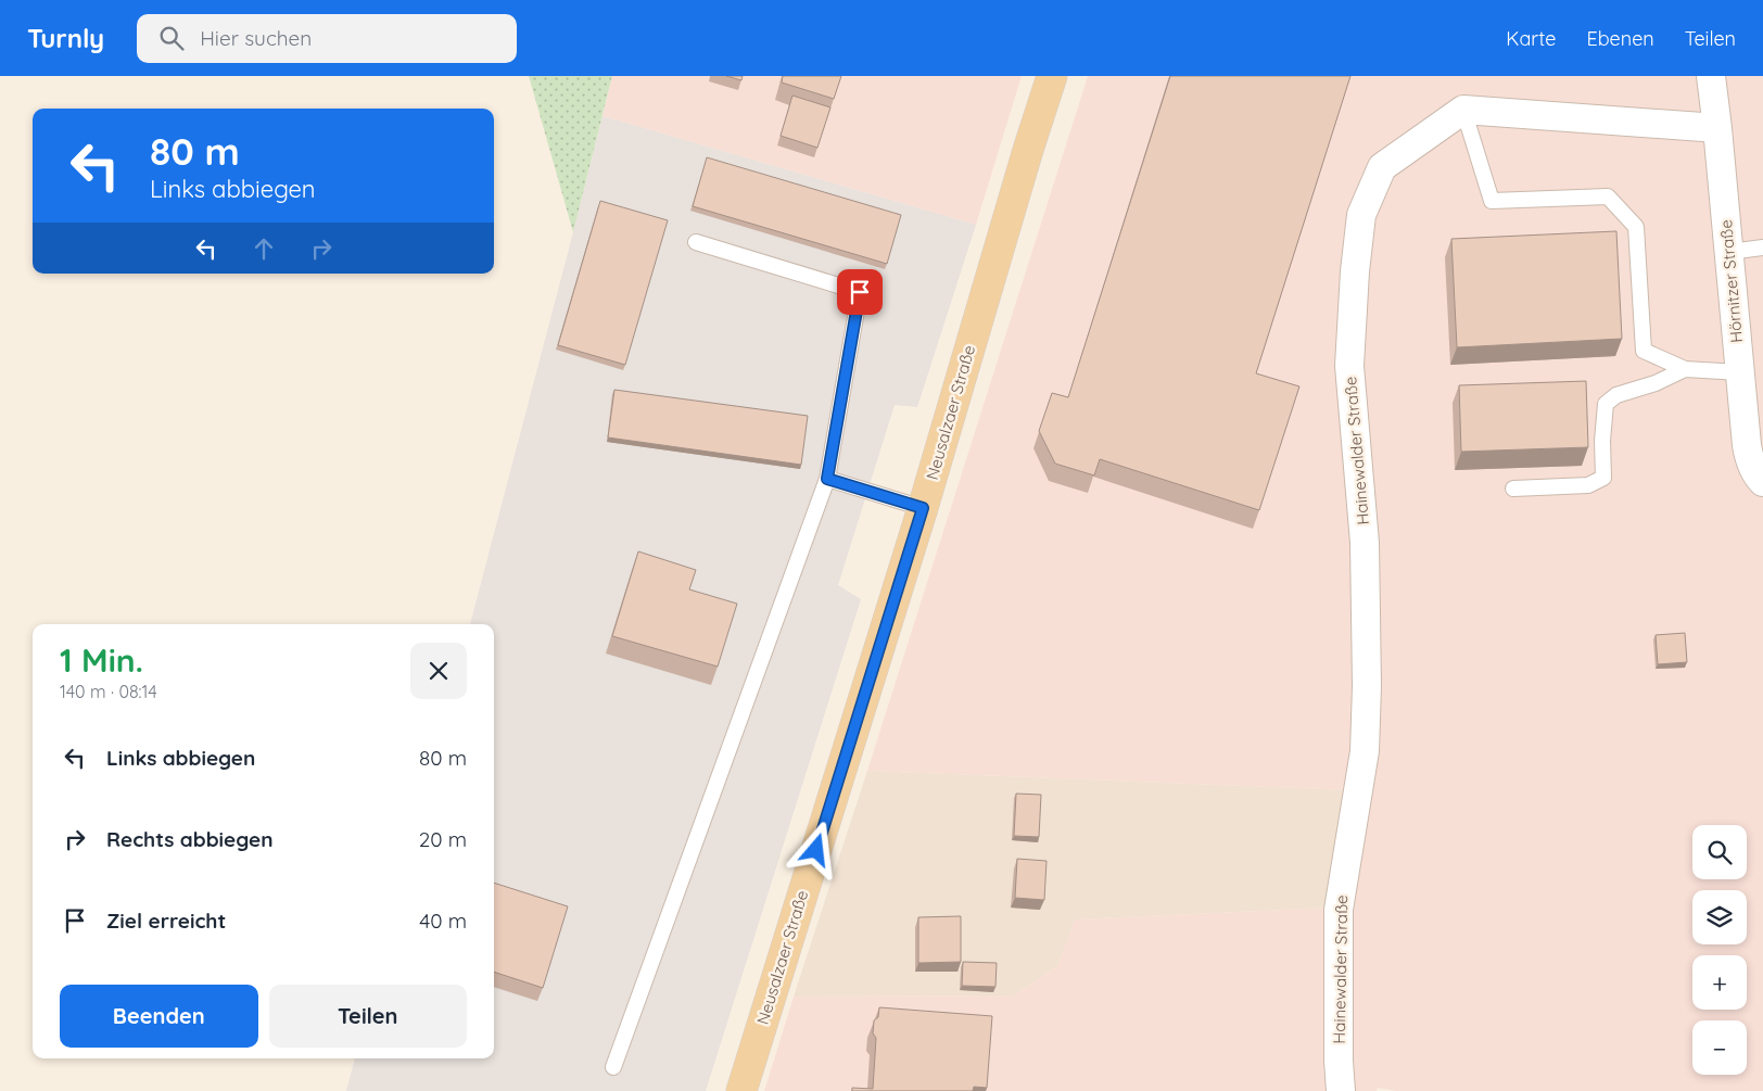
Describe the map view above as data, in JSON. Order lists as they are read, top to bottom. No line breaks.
{"streets":{"main road":["Neusalzaer Straße"],"street":["Hörnitzer Straße","Hainewalder Straße"]},"page":{"header":"Turnly","search":"Hier suchen","nav":["Karte","Ebenen","Teilen"],"turn":["80 m","Links abbiegen"],"heading":["1 Min.","140 m · 08:14"],"list":[{"name":"Links abbiegen","value":"80 m"},{"name":"Rechts abbiegen","value":"20 m"},{"name":"Ziel erreicht","value":"40 m"}],"map_buttons":["+","−"],"buttons":["Beenden","Teilen"]}}
